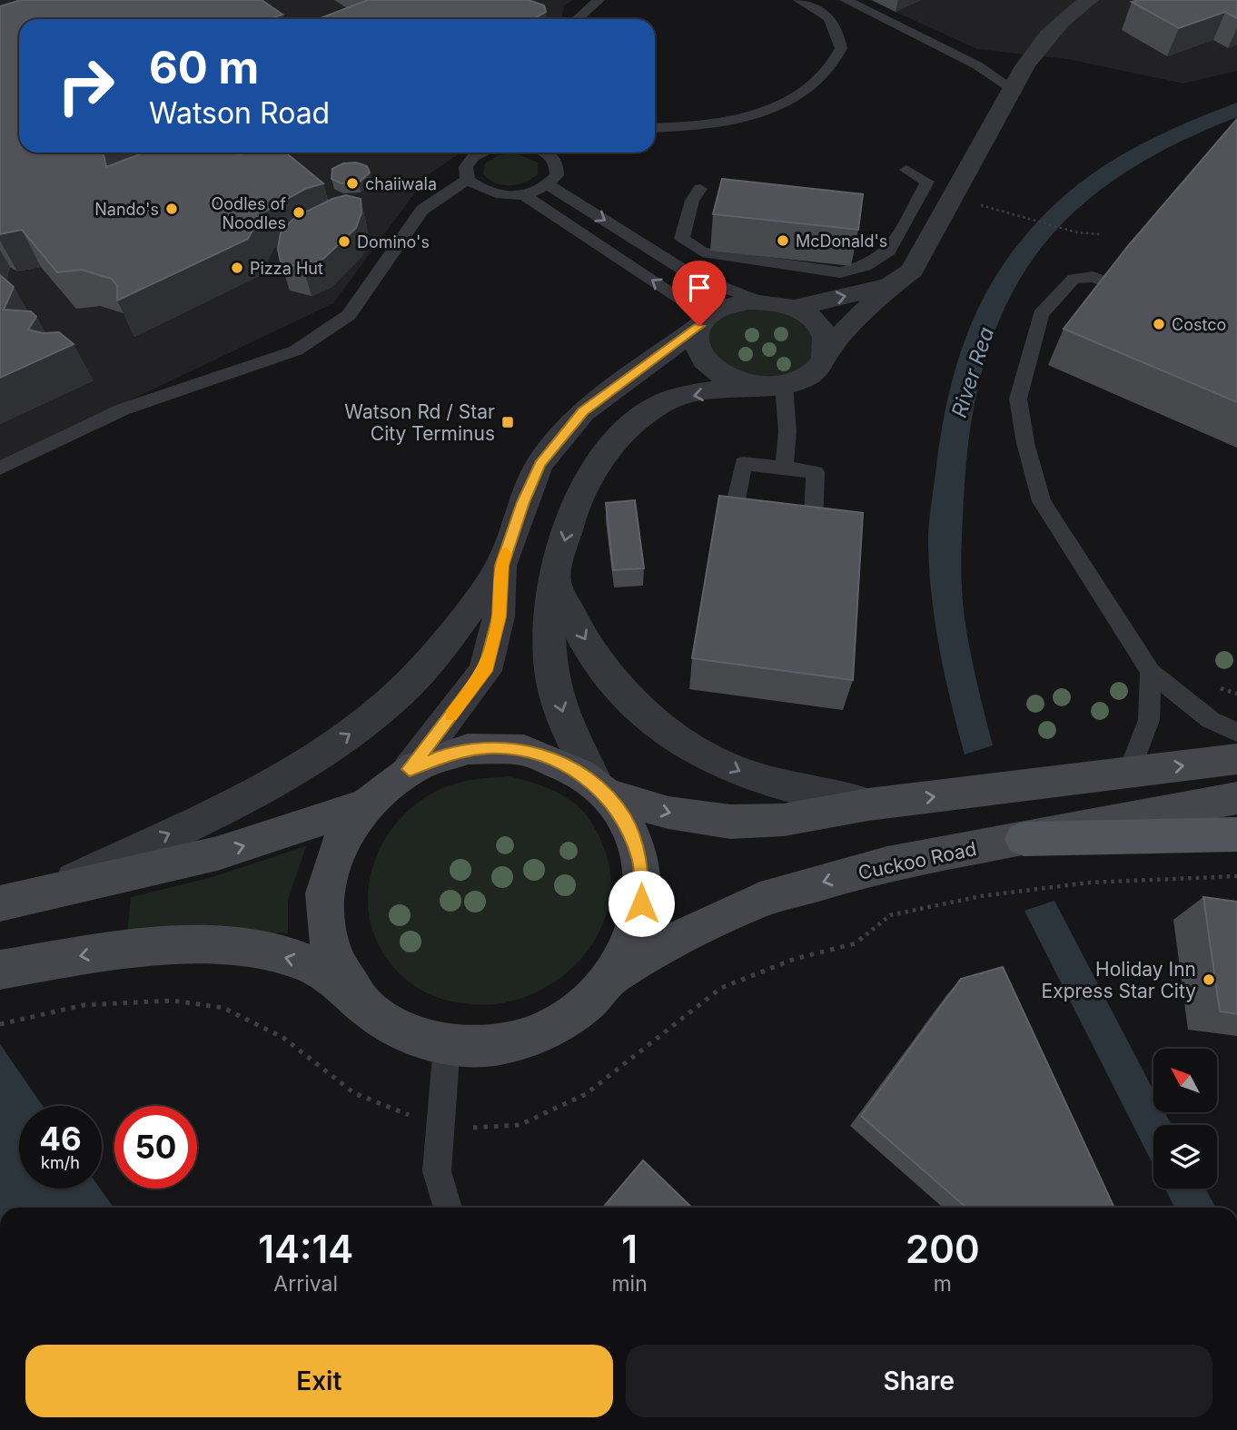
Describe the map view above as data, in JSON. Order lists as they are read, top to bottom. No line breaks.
{"streets":{"main road":["Cuckoo Road"]},"water":["River Rea"],"places":{"other":["chaiiwala","Nando's","Oodles of Noodles","McDonald's","Domino's","Pizza Hut","Costco","Holiday Inn Express Star City"],"transit":["Watson Rd / Star City Terminus"]},"north":"top left","page":{"turn":["60 m","Watson Road"],"speed":"46 km/h","limit":"50","eta":["14:14","Arrival","1","min","200","m"],"buttons":["Exit","Share"]}}
